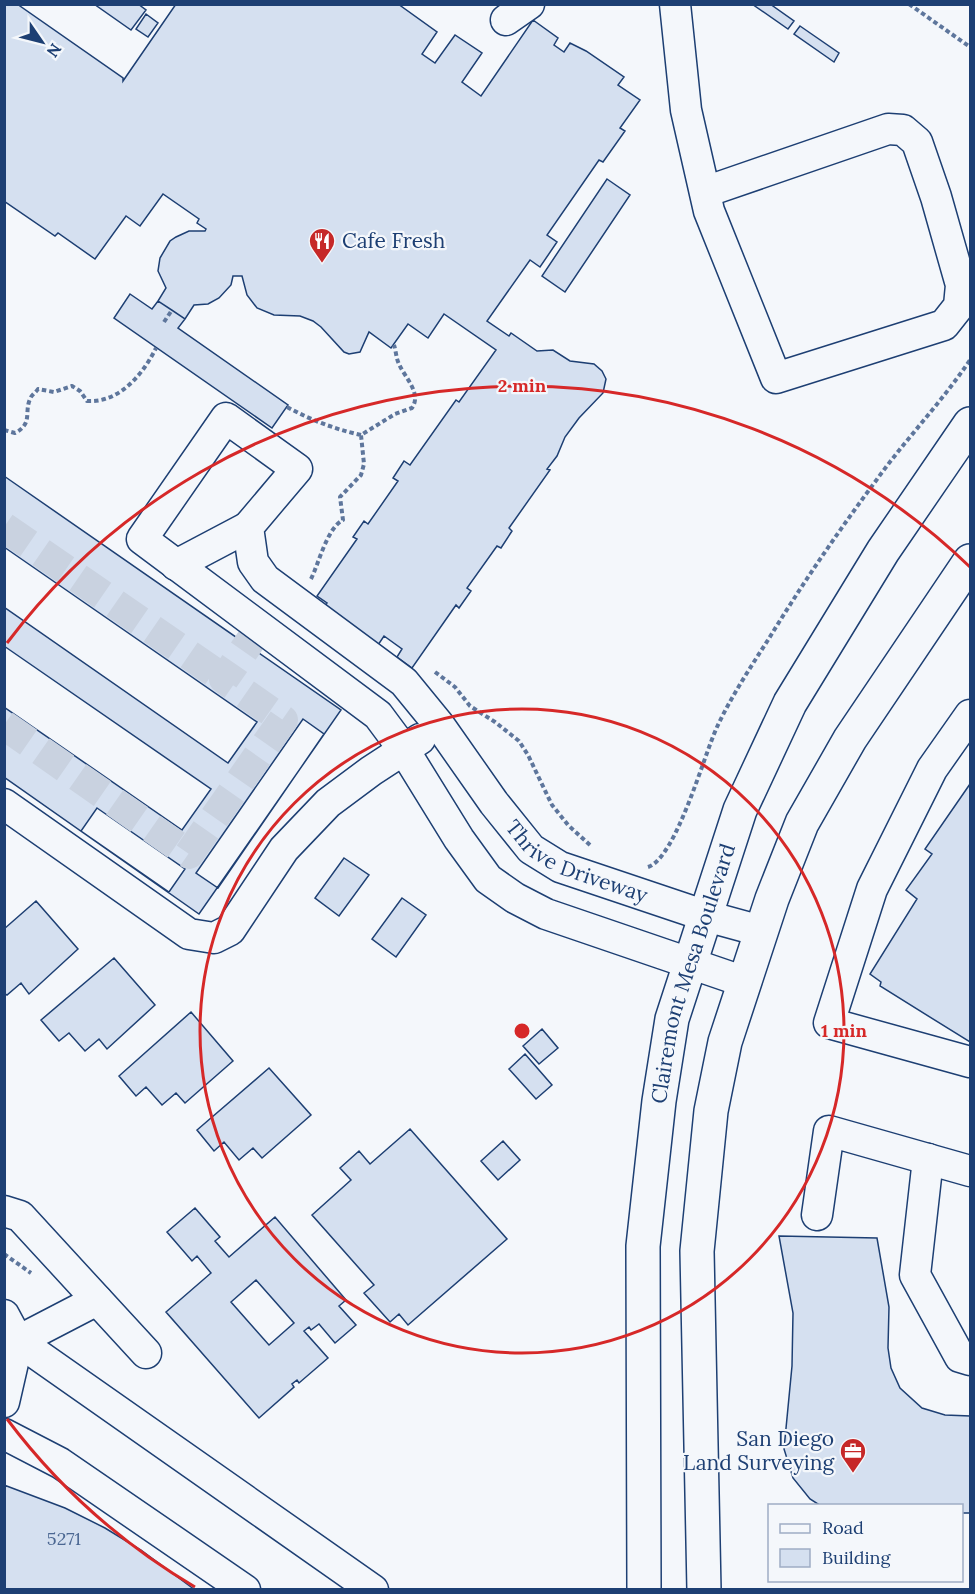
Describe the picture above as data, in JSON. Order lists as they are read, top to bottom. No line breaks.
{"streets":{"main road":["Clairemont Mesa Boulevard"],"street":["Thrive Driveway"]},"crossings":[["Thrive Driveway","Clairemont Mesa Boulevard"]],"places":{"restaurant":["Cafe Fresh"],"office":["San Diego Land Surveying"]},"house_numbers":["5271"],"legend":["Road","Building"],"north":"bottom right","rings":["2 min","1 min"]}
